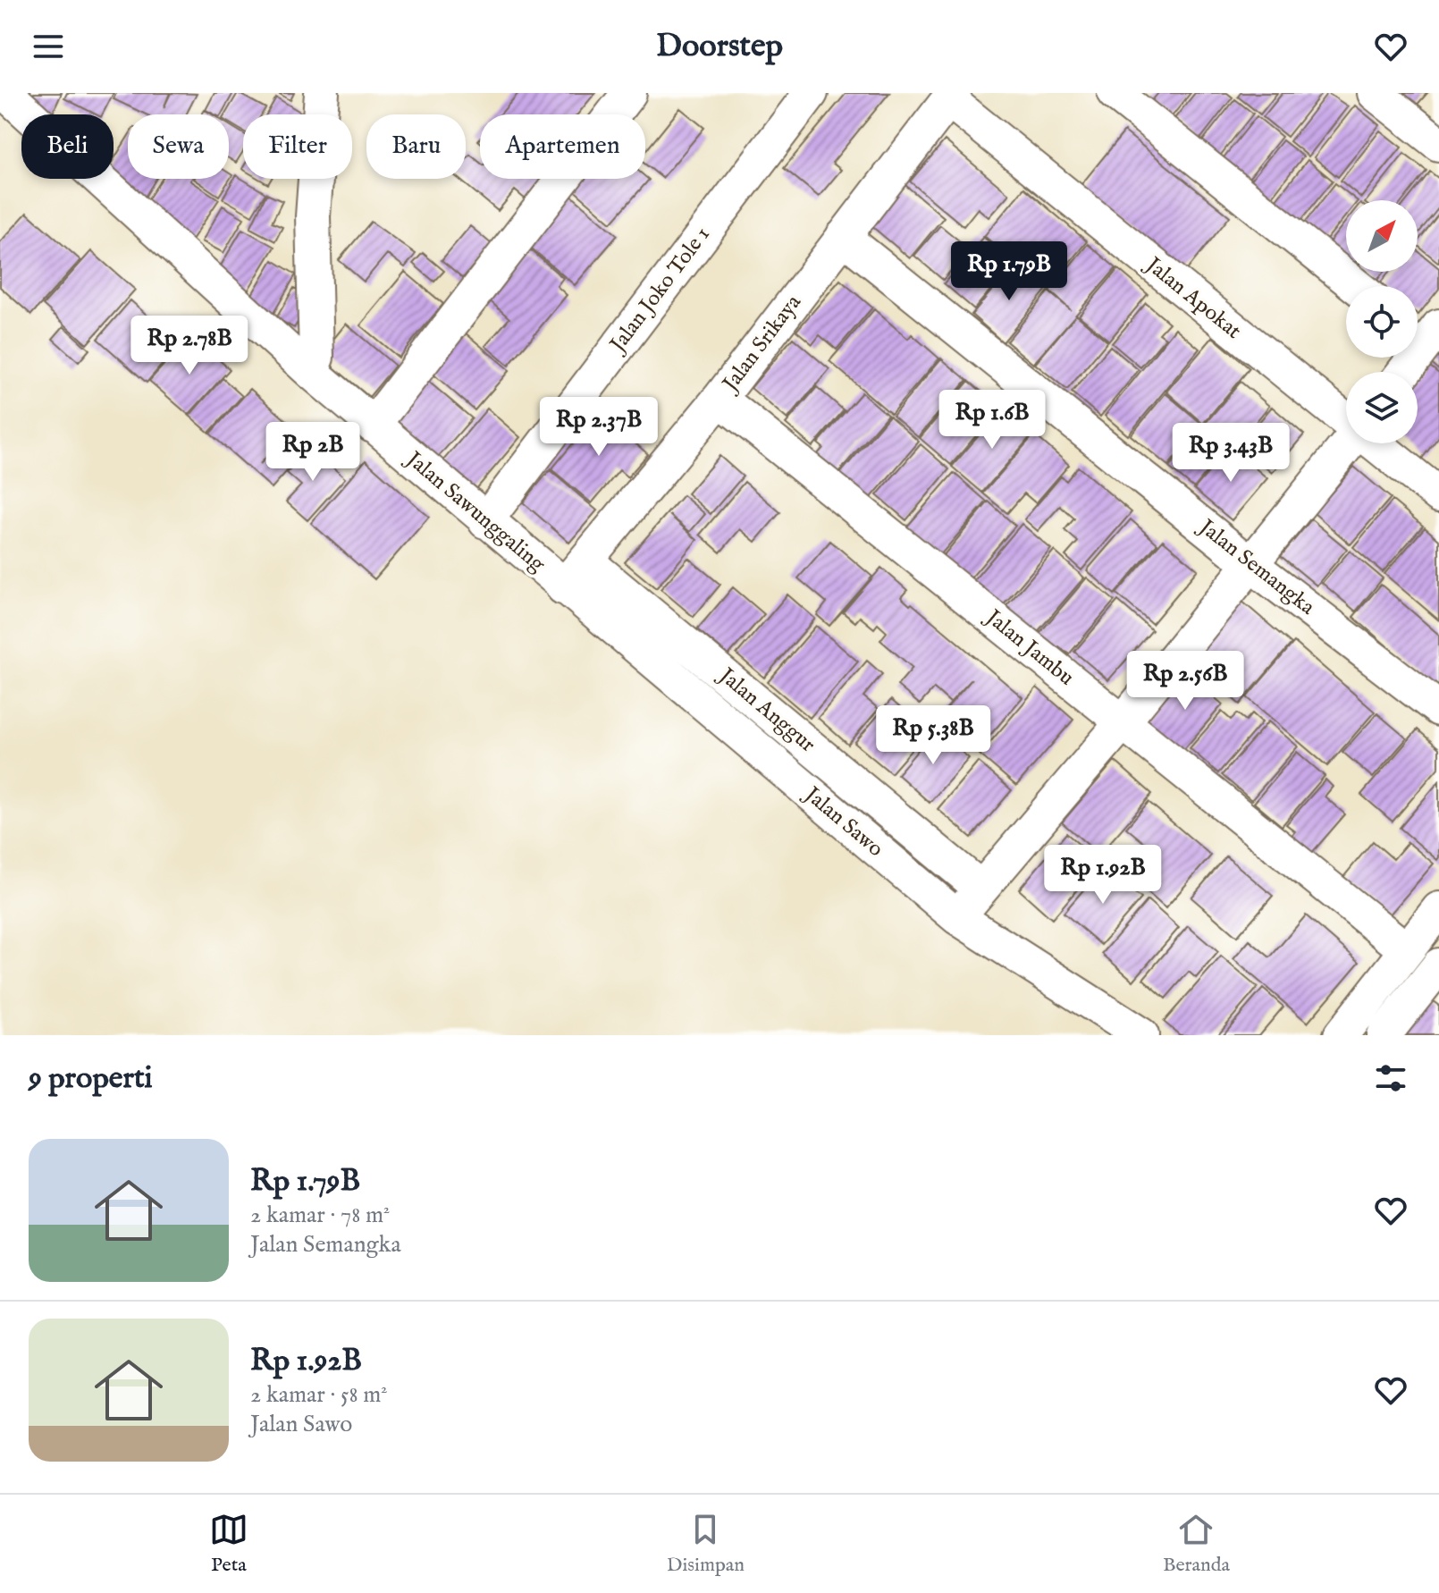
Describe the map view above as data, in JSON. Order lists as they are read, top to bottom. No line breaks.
{"streets":{"street":["Jalan Joko Tole 1","Jalan Apokat","Jalan Srikaya","Jalan Sawunggaling","Jalan Semangka","Jalan Jambu","Jalan Anggur","Jalan Sawo"]},"crossings":[["Jalan Joko Tole 1","Jalan Sawunggaling"],["Jalan Apokat","Jalan Srikaya"],["Jalan Srikaya","Jalan Sawunggaling"],["Jalan Srikaya","Jalan Semangka"],["Jalan Srikaya","Jalan Jambu"],["Jalan Srikaya","Jalan Anggur"],["Jalan Srikaya","Jalan Sawo"],["Jalan Sawunggaling","Jalan Sawo"]],"north":"top right","page":{"header":"Doorstep","chip":["Beli","Sewa","Filter","Baru","Apartemen"],"price":["Rp 1.79B","Rp 2.78B","Rp 1.6B","Rp 2.37B","Rp 2B","Rp 3.43B","Rp 2.56B","Rp 5.38B","Rp 1.92B"],"heading":"9 properti","list":[{"name":"Rp 1.79B","note":"2 kamar · 78 m² · Jalan Semangka"},{"name":"Rp 1.92B","note":"2 kamar · 58 m² · Jalan Sawo"}],"tabs":["Peta","Disimpan","Beranda"]}}
